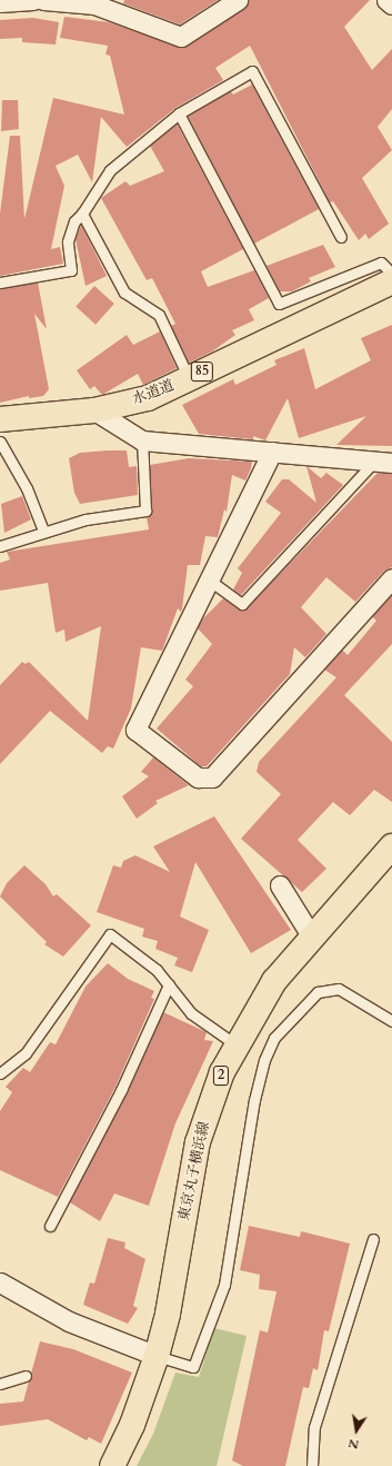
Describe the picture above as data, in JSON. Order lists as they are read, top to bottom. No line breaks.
{"streets":{"main road":["85","水道道","2","東京丸子横浜線"]},"north":"bottom"}
